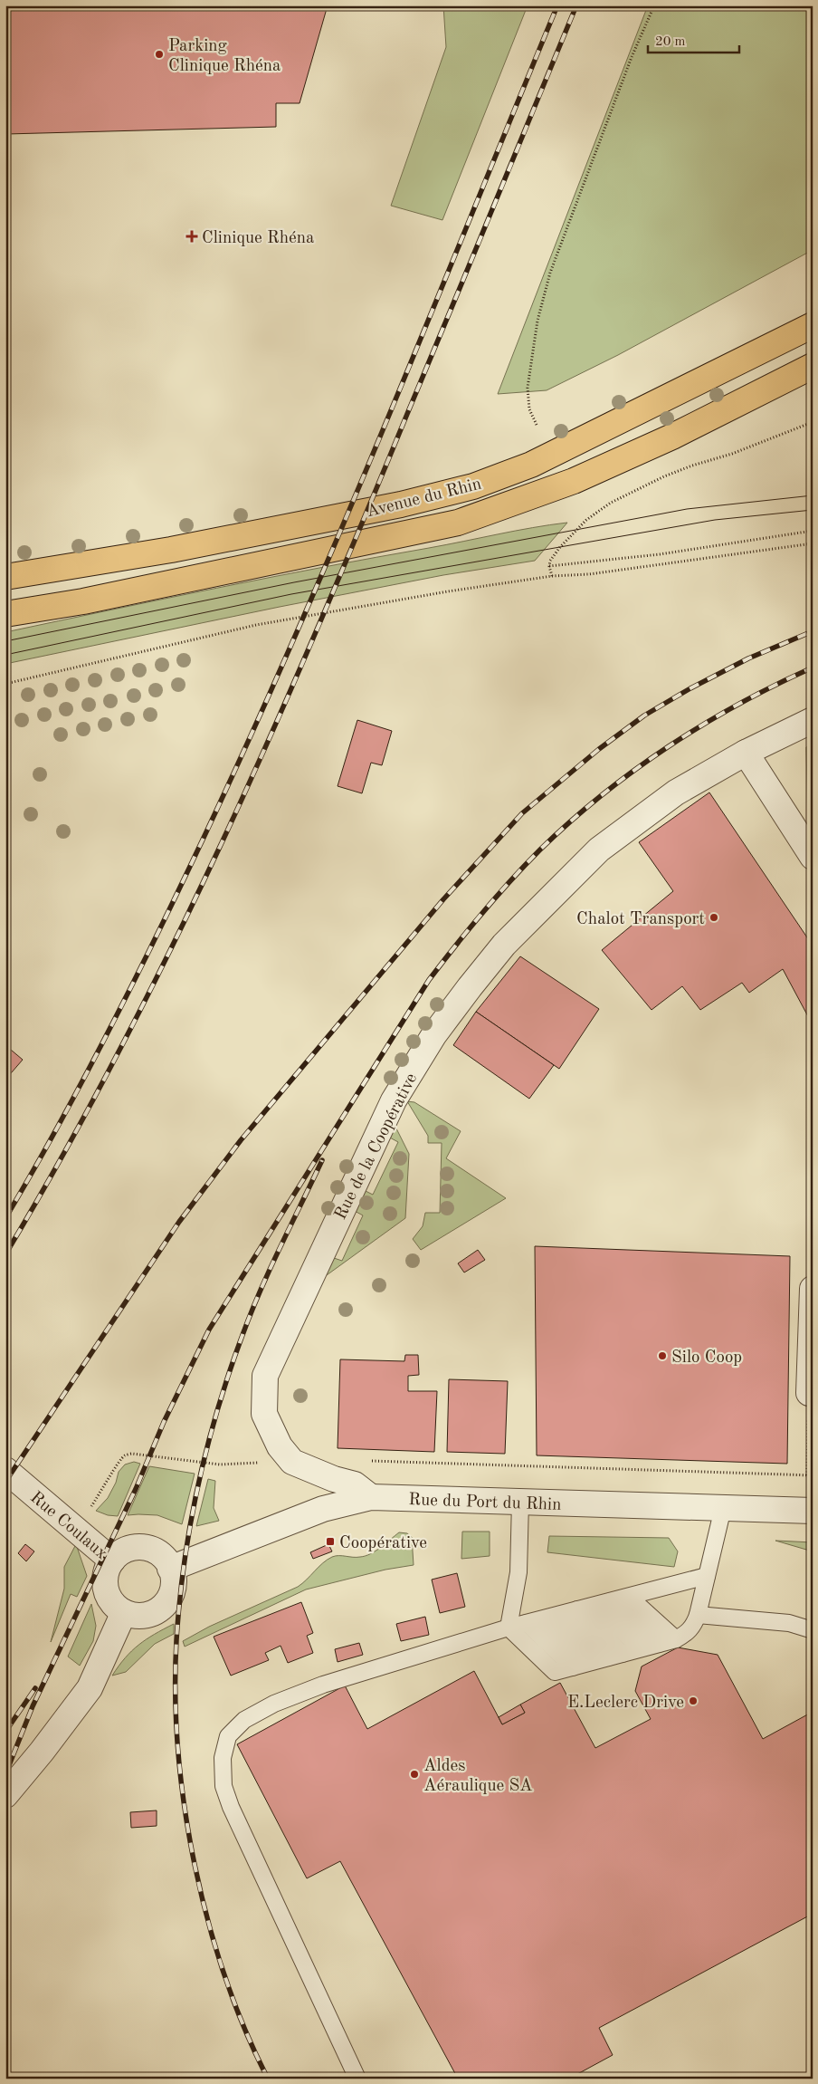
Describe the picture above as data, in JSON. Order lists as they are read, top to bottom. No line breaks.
{"streets":{"main road":["Avenue du Rhin"],"street":["Rue de la Coopérative","Rue du Port du Rhin","Rue Coulaux"]},"crossings":[["Rue du Port du Rhin","Rue Coulaux"]],"places":{"other":["Parking Clinique Rhéna","Chalot Transport","Silo Coop","E.Leclerc Drive","Aldes Aéraulique SA"],"health":["Clinique Rhéna"],"transit":["Coopérative"]},"scale_bar":"20 m"}
